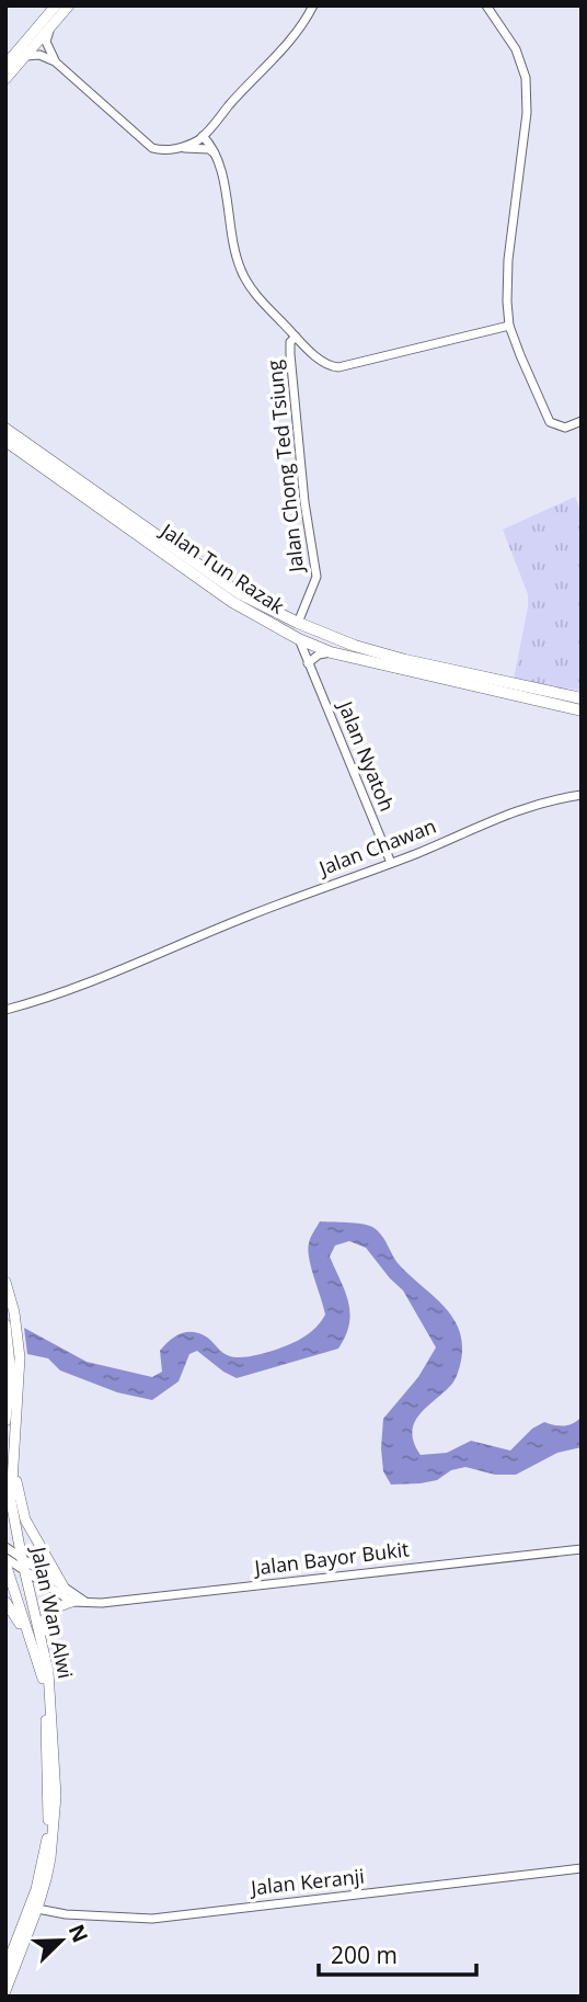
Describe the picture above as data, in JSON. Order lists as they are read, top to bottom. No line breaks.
{"streets":{"highway":["Jalan Tun Razak"],"main road":["Jalan Wan Alwi"],"street":["Jalan Chong Ted Tsiung","Jalan Nyatoh","Jalan Chawan","Jalan Bayor Bukit","Jalan Keranji"]},"crossings":[["Jalan Chong Ted Tsiung","Jalan Tun Razak"],["Jalan Tun Razak","Jalan Nyatoh"],["Jalan Nyatoh","Jalan Chawan"],["Jalan Wan Alwi","Jalan Keranji"]],"scale_bar":"200 m","north":"top right"}
